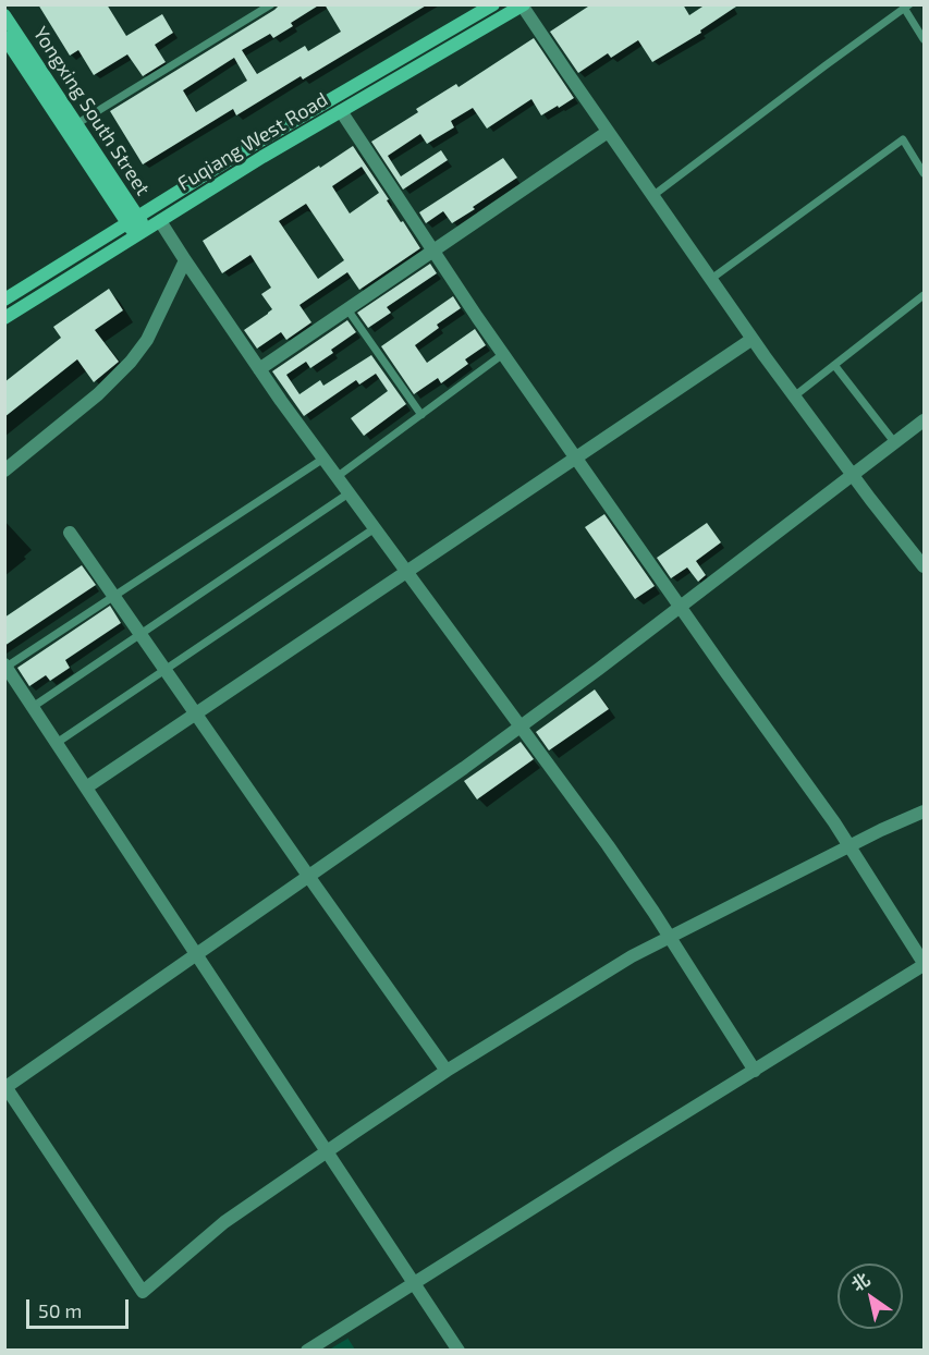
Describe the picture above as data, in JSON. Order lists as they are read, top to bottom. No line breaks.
{"streets":{"main road":["Yongxing South Street","Fuqiang West Road"]},"crossings":[["Yongxing South Street","Fuqiang West Road"]],"scale_bar":"50 m","north":"top left"}
